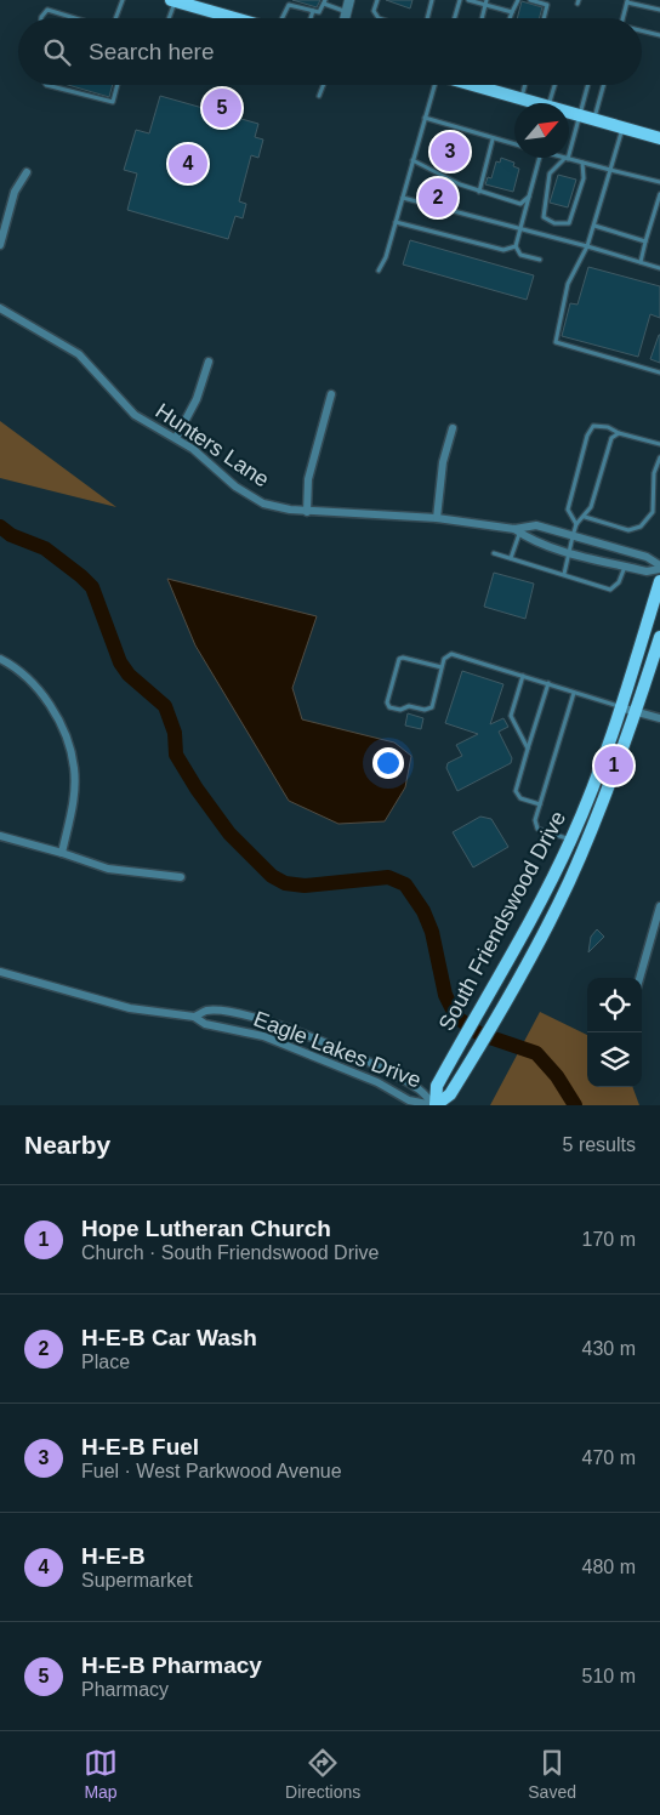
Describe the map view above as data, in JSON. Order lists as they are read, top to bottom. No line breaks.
{"streets":{"main road":["South Friendswood Drive"],"street":["Hunters Lane","Eagle Lakes Drive"]},"crossings":[["South Friendswood Drive","Eagle Lakes Drive"]],"north":"top right","page":{"search":"Search here","pins":["5","3","4","2","1"],"heading":["Nearby","5 results"],"list":[{"mark":"1","name":"Hope Lutheran Church","note":"Church · South Friendswood Drive","value":"170 m"},{"mark":"2","name":"H-E-B Car Wash","note":"Place","value":"430 m"},{"mark":"3","name":"H-E-B Fuel","note":"Fuel · West Parkwood Avenue","value":"470 m"},{"mark":"4","name":"H-E-B","note":"Supermarket","value":"480 m"},{"mark":"5","name":"H-E-B Pharmacy","note":"Pharmacy","value":"510 m"}],"nav":["Map","Directions","Saved"]}}
